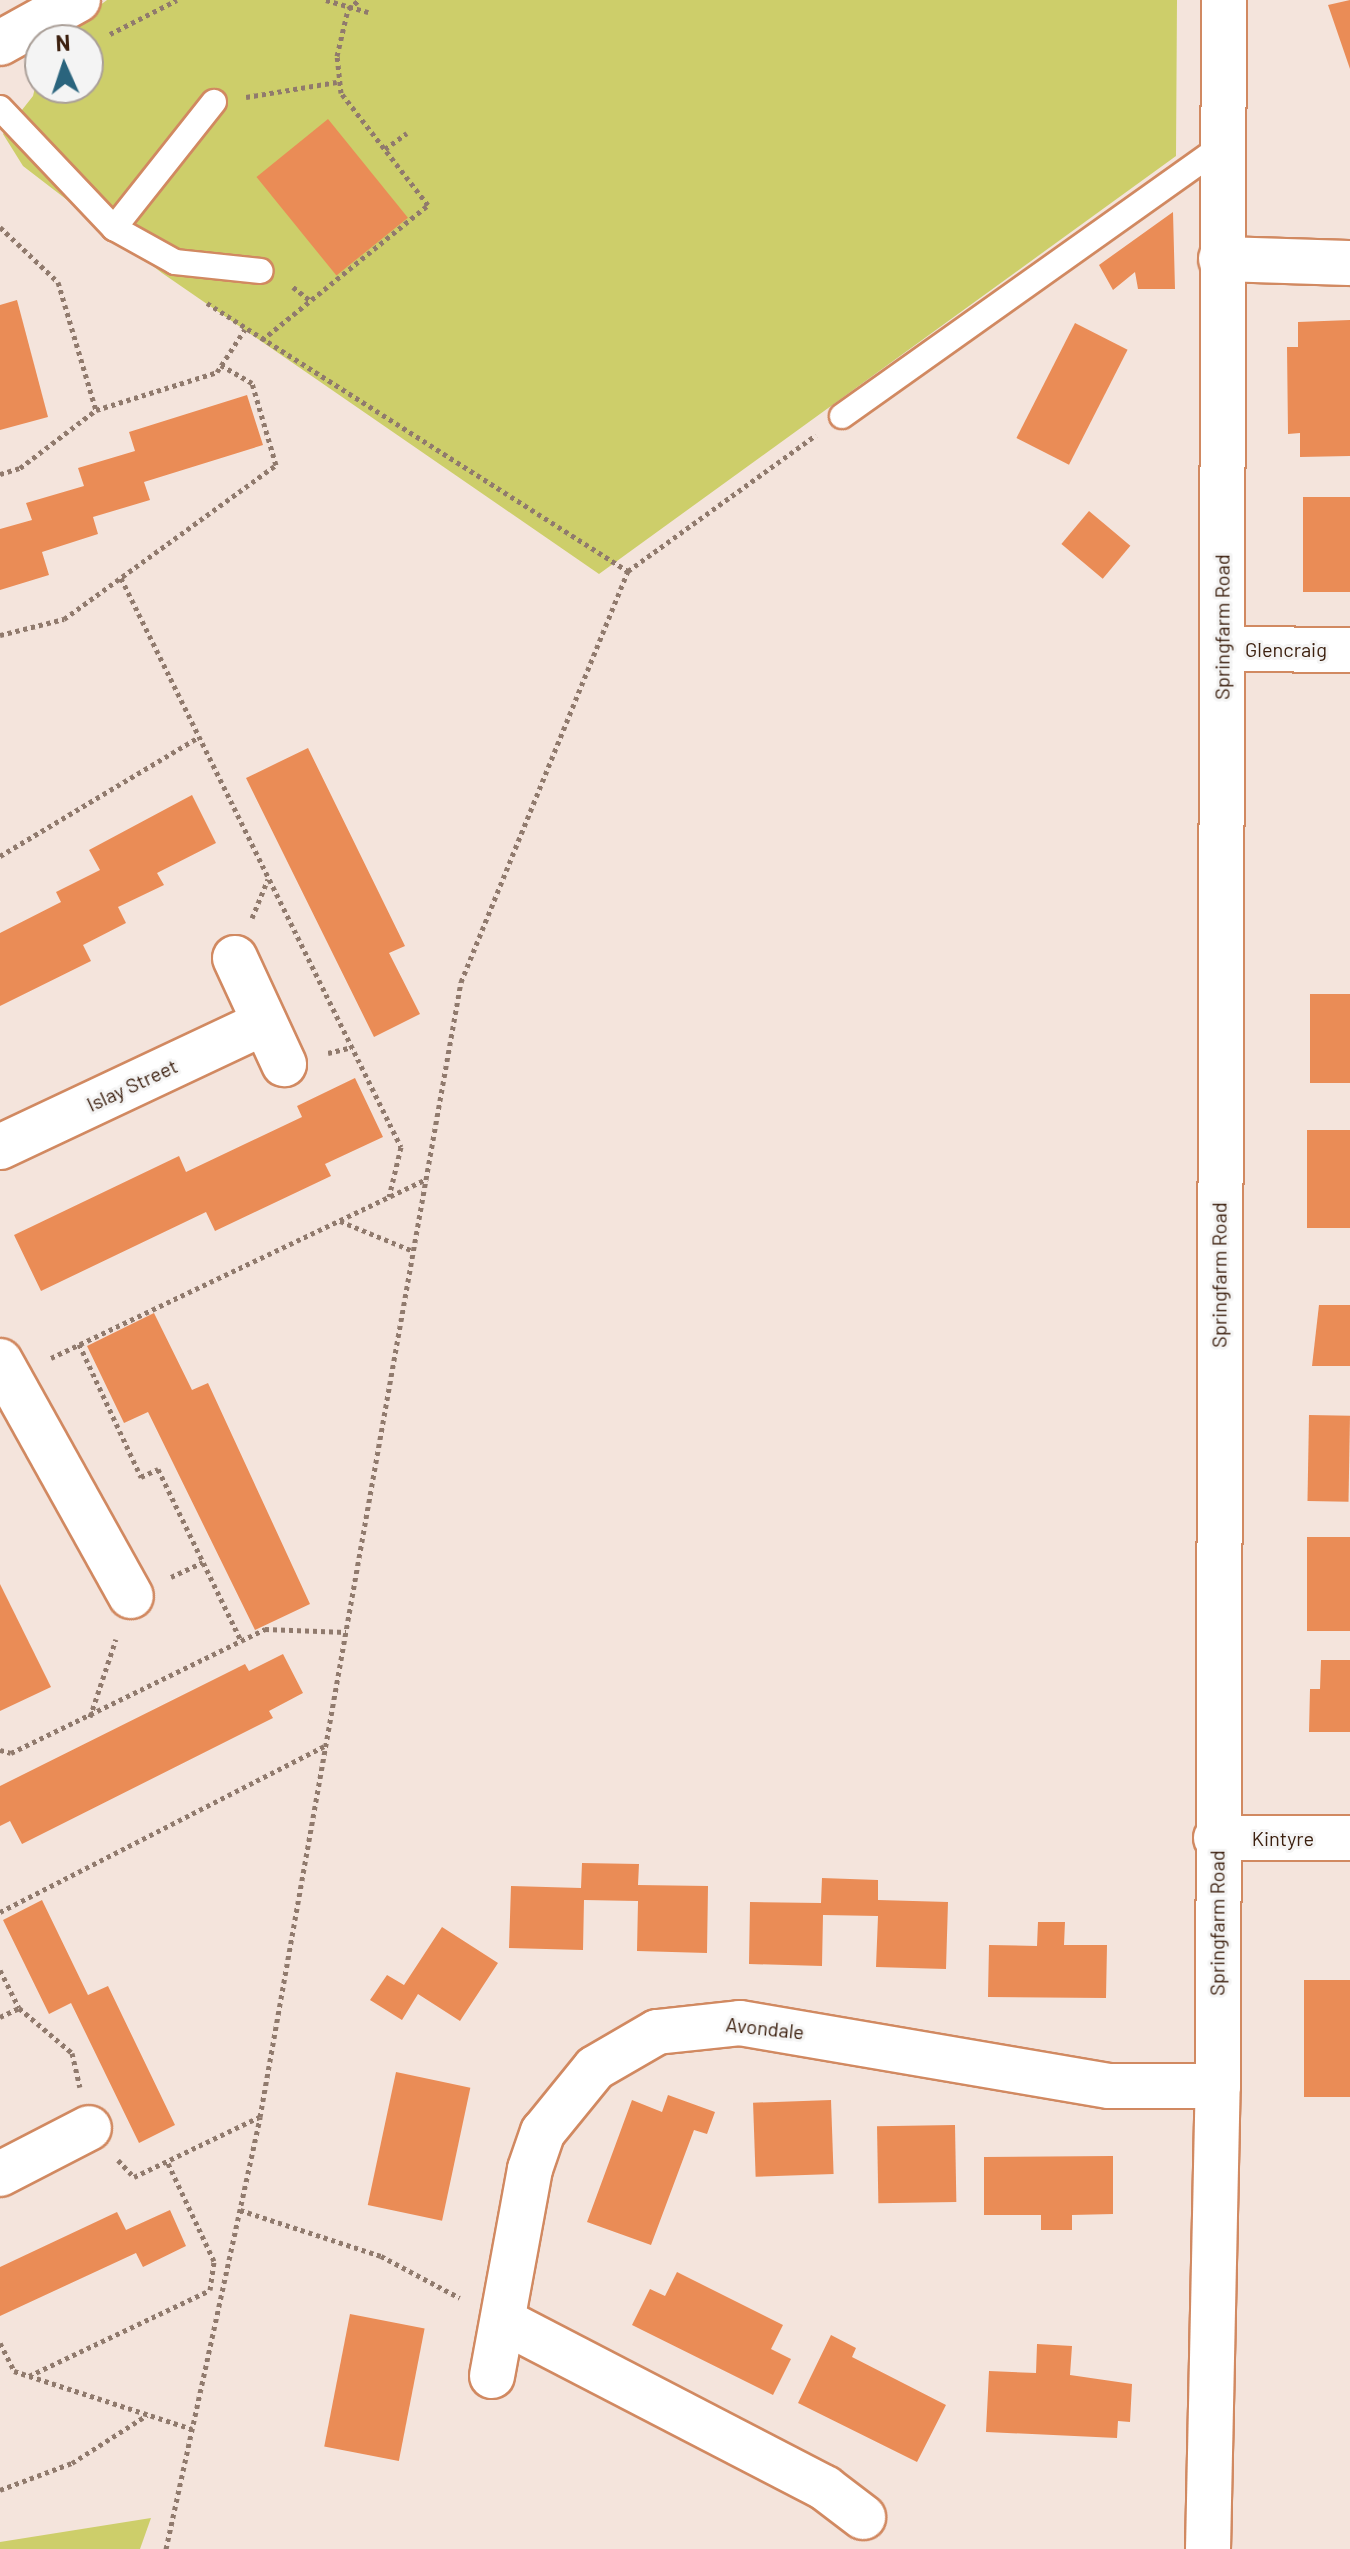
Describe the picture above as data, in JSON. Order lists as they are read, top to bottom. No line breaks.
{"streets":{"street":["Springfarm Road","Glencraig","Islay Street","Kintyre","Avondale"]},"crossings":[["Springfarm Road","Glencraig"],["Springfarm Road","Kintyre"],["Springfarm Road","Avondale"]],"north":"top"}
